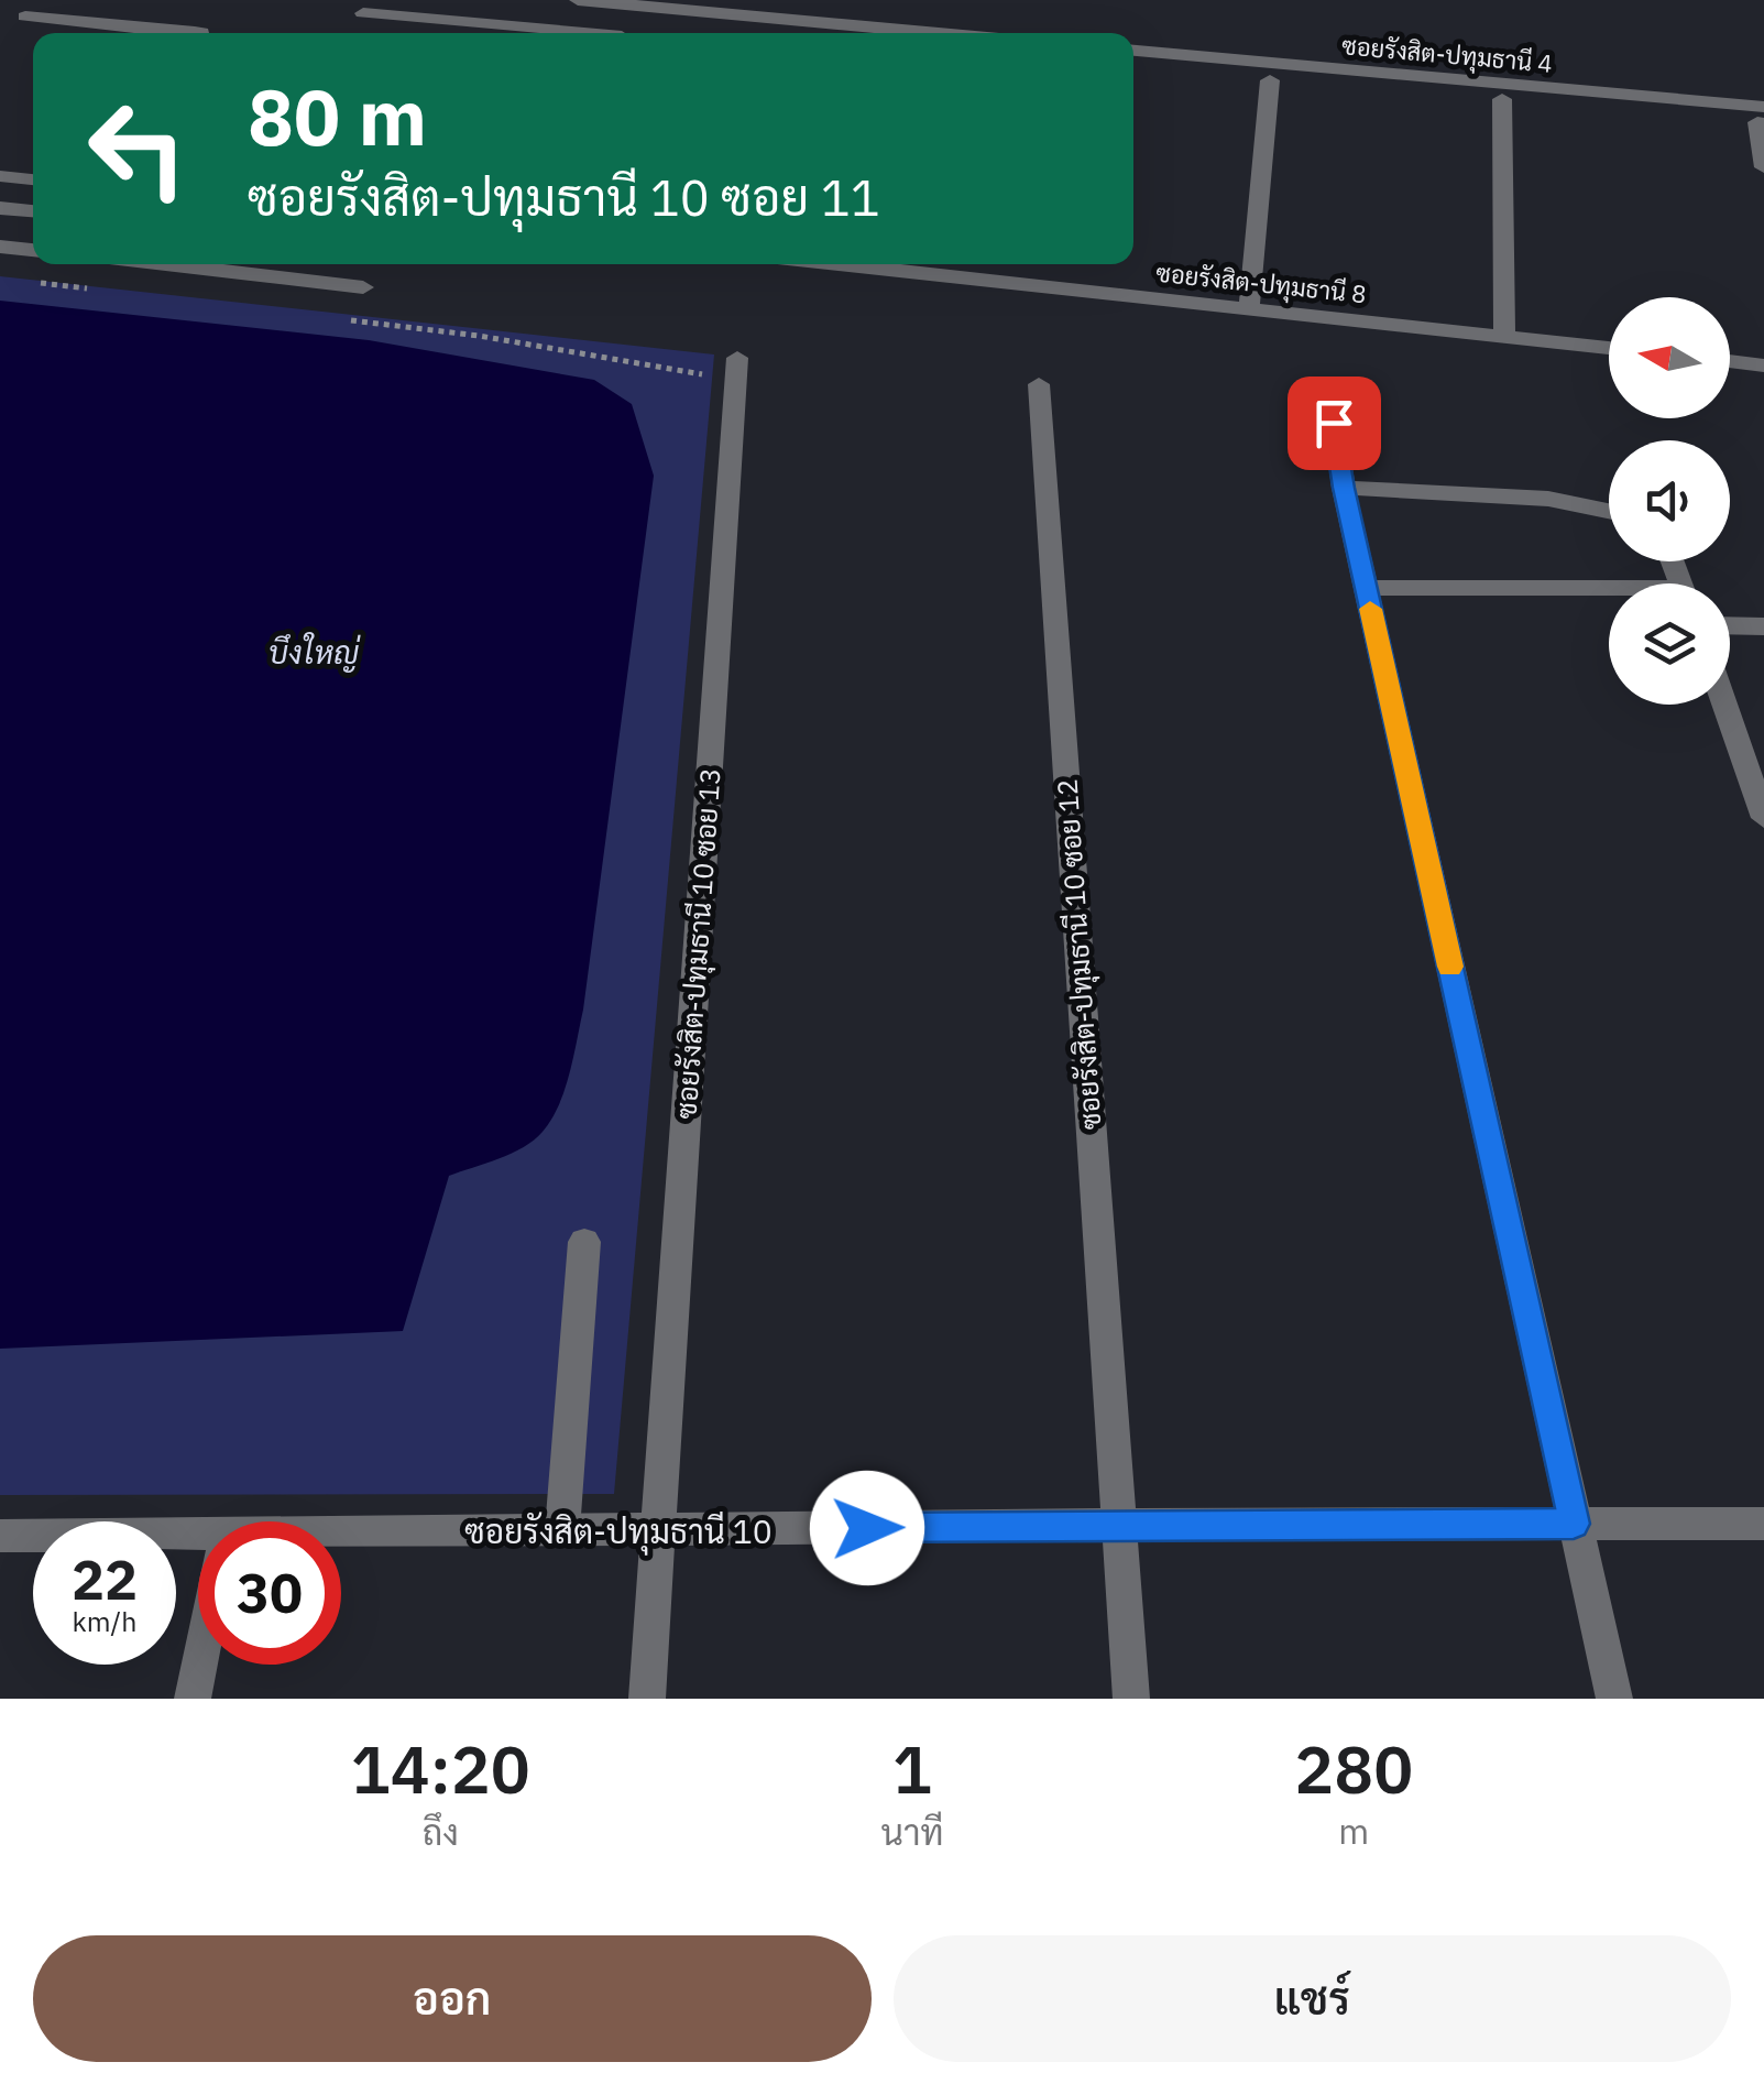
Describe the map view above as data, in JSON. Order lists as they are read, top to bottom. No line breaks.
{"streets":{"street":["ซอยรังสิต-ปทุมธานี 4","ซอยรังสิต-ปทุมธานี 8","ซอยรังสิต-ปทุมธานี 10 ซอย 13","ซอยรังสิต-ปทุมธานี 10 ซอย 12","ซอยรังสิต-ปทุมธานี 10"]},"crossings":[["ซอยรังสิต-ปทุมธานี 10 ซอย 13","ซอยรังสิต-ปทุมธานี 10"],["ซอยรังสิต-ปทุมธานี 10 ซอย 12","ซอยรังสิต-ปทุมธานี 10"]],"water":["บึงใหญ่"],"north":"left","page":{"turn":["80 m","ซอยรังสิต-ปทุมธานี 10 ซอย 11"],"speed":"22 km/h","limit":"30","eta":["14:20","ถึง","1","นาที","280","m"],"buttons":["ออก","แชร์"]}}
